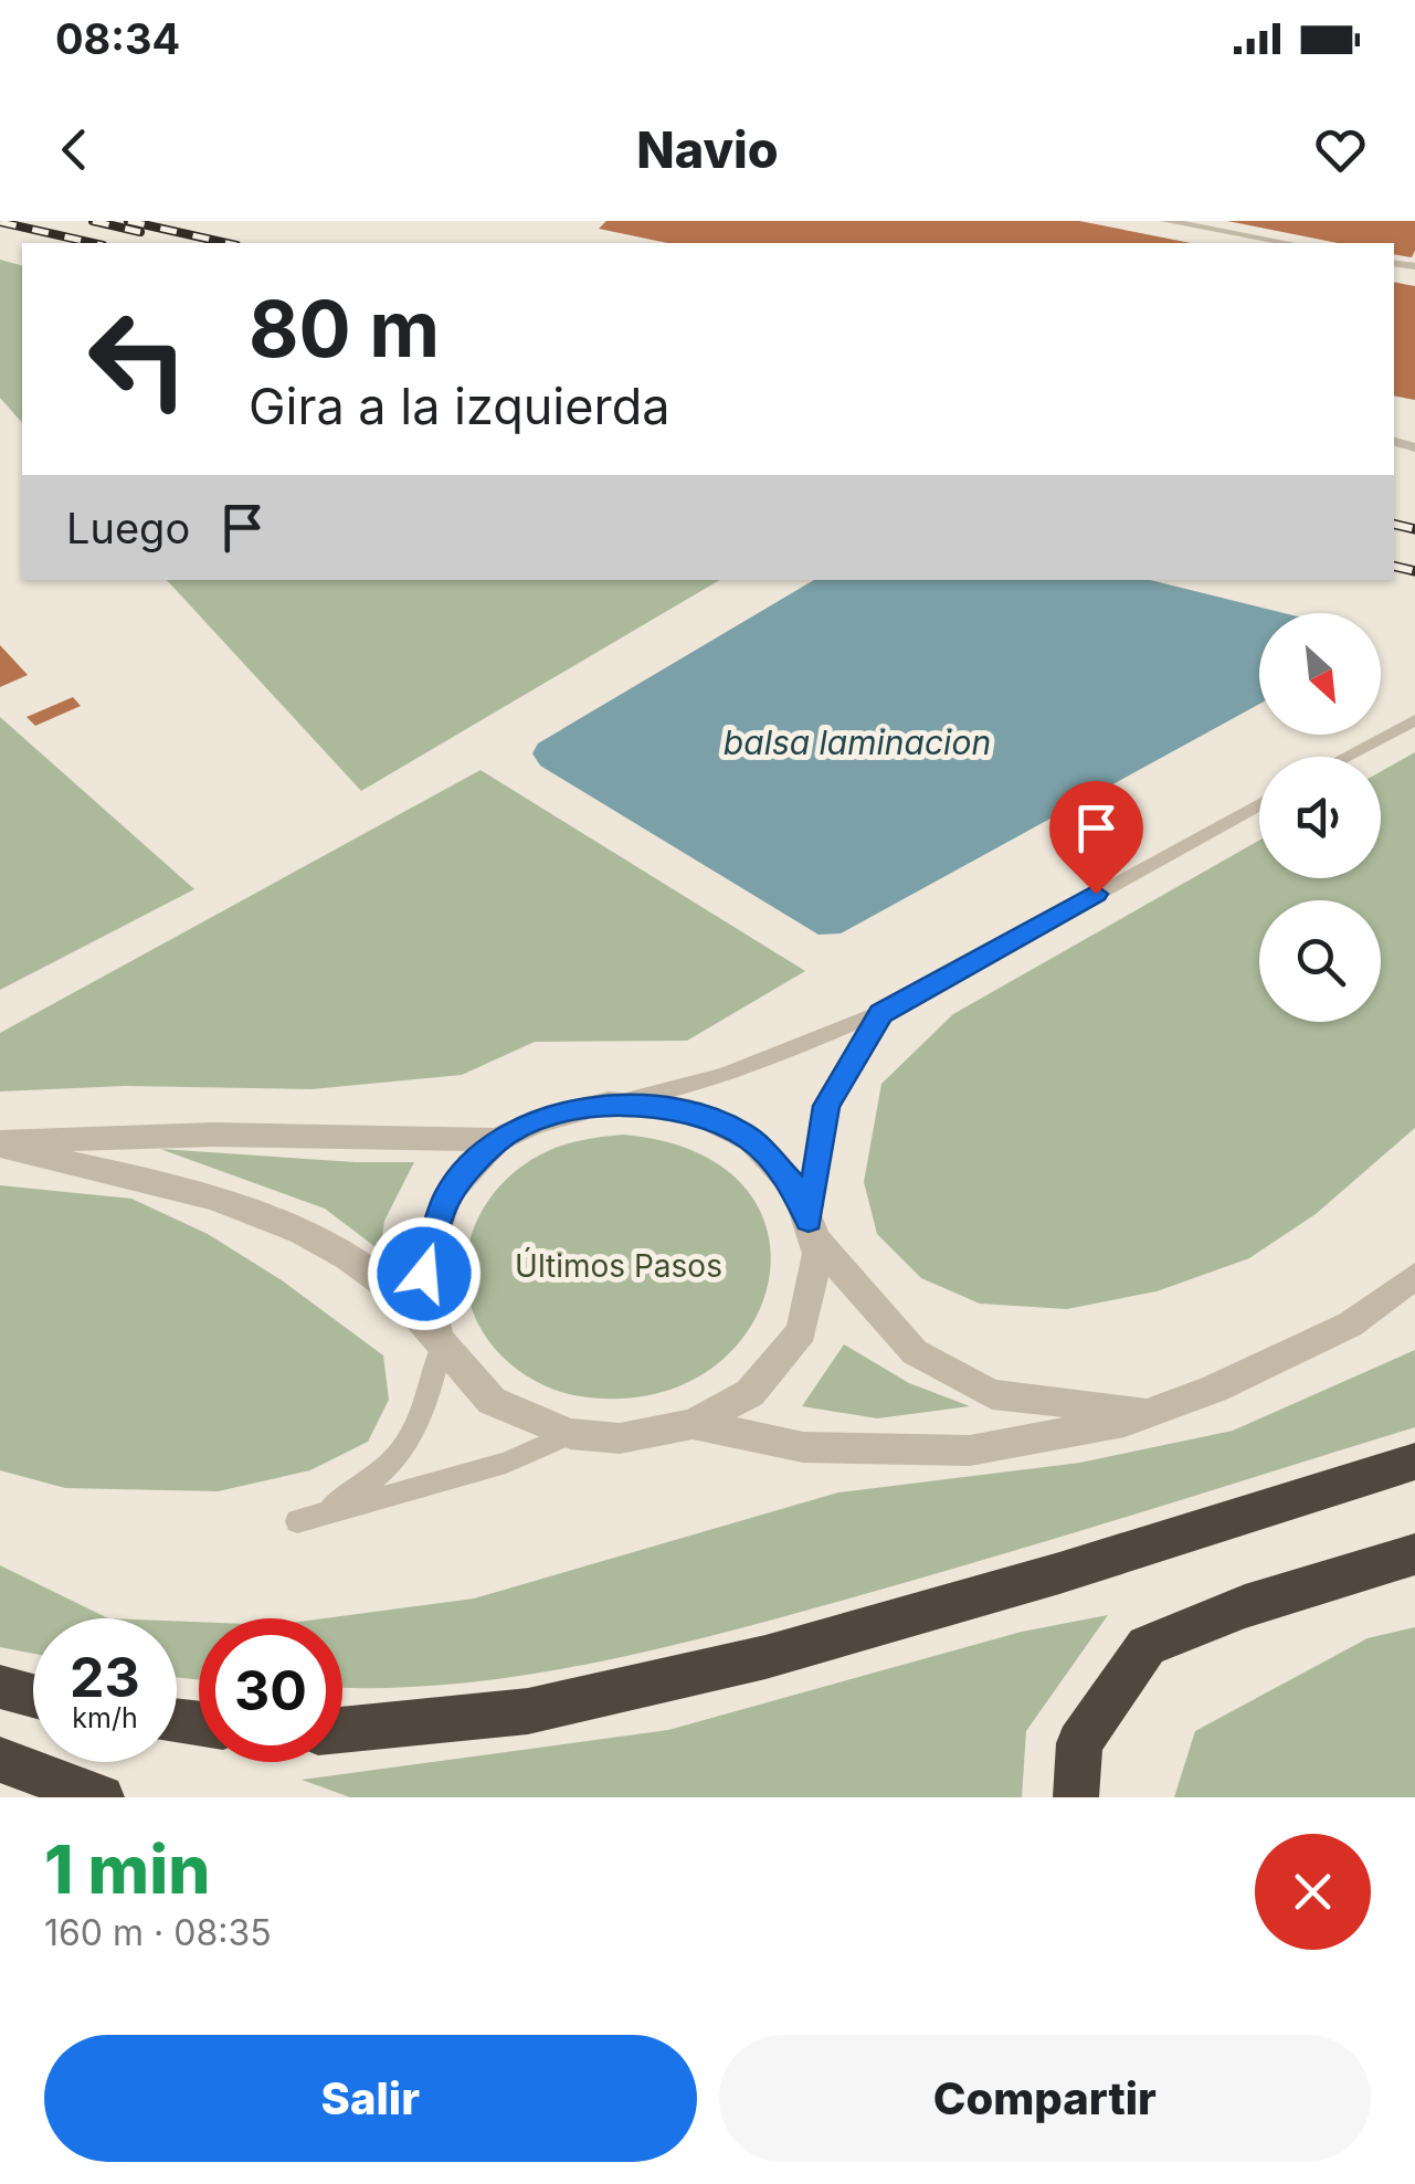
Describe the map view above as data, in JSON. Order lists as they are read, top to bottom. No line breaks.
{"water":["balsa laminacion"],"parks":["Últimos Pasos"],"north":"bottom right","page":{"status":"08:34","header":"Navio","turn":["80 m","Gira a la izquierda"],"then":"Luego","speed":"23 km/h","limit":"30","heading":["1 min","160 m · 08:35"],"buttons":["Salir","Compartir"]}}
